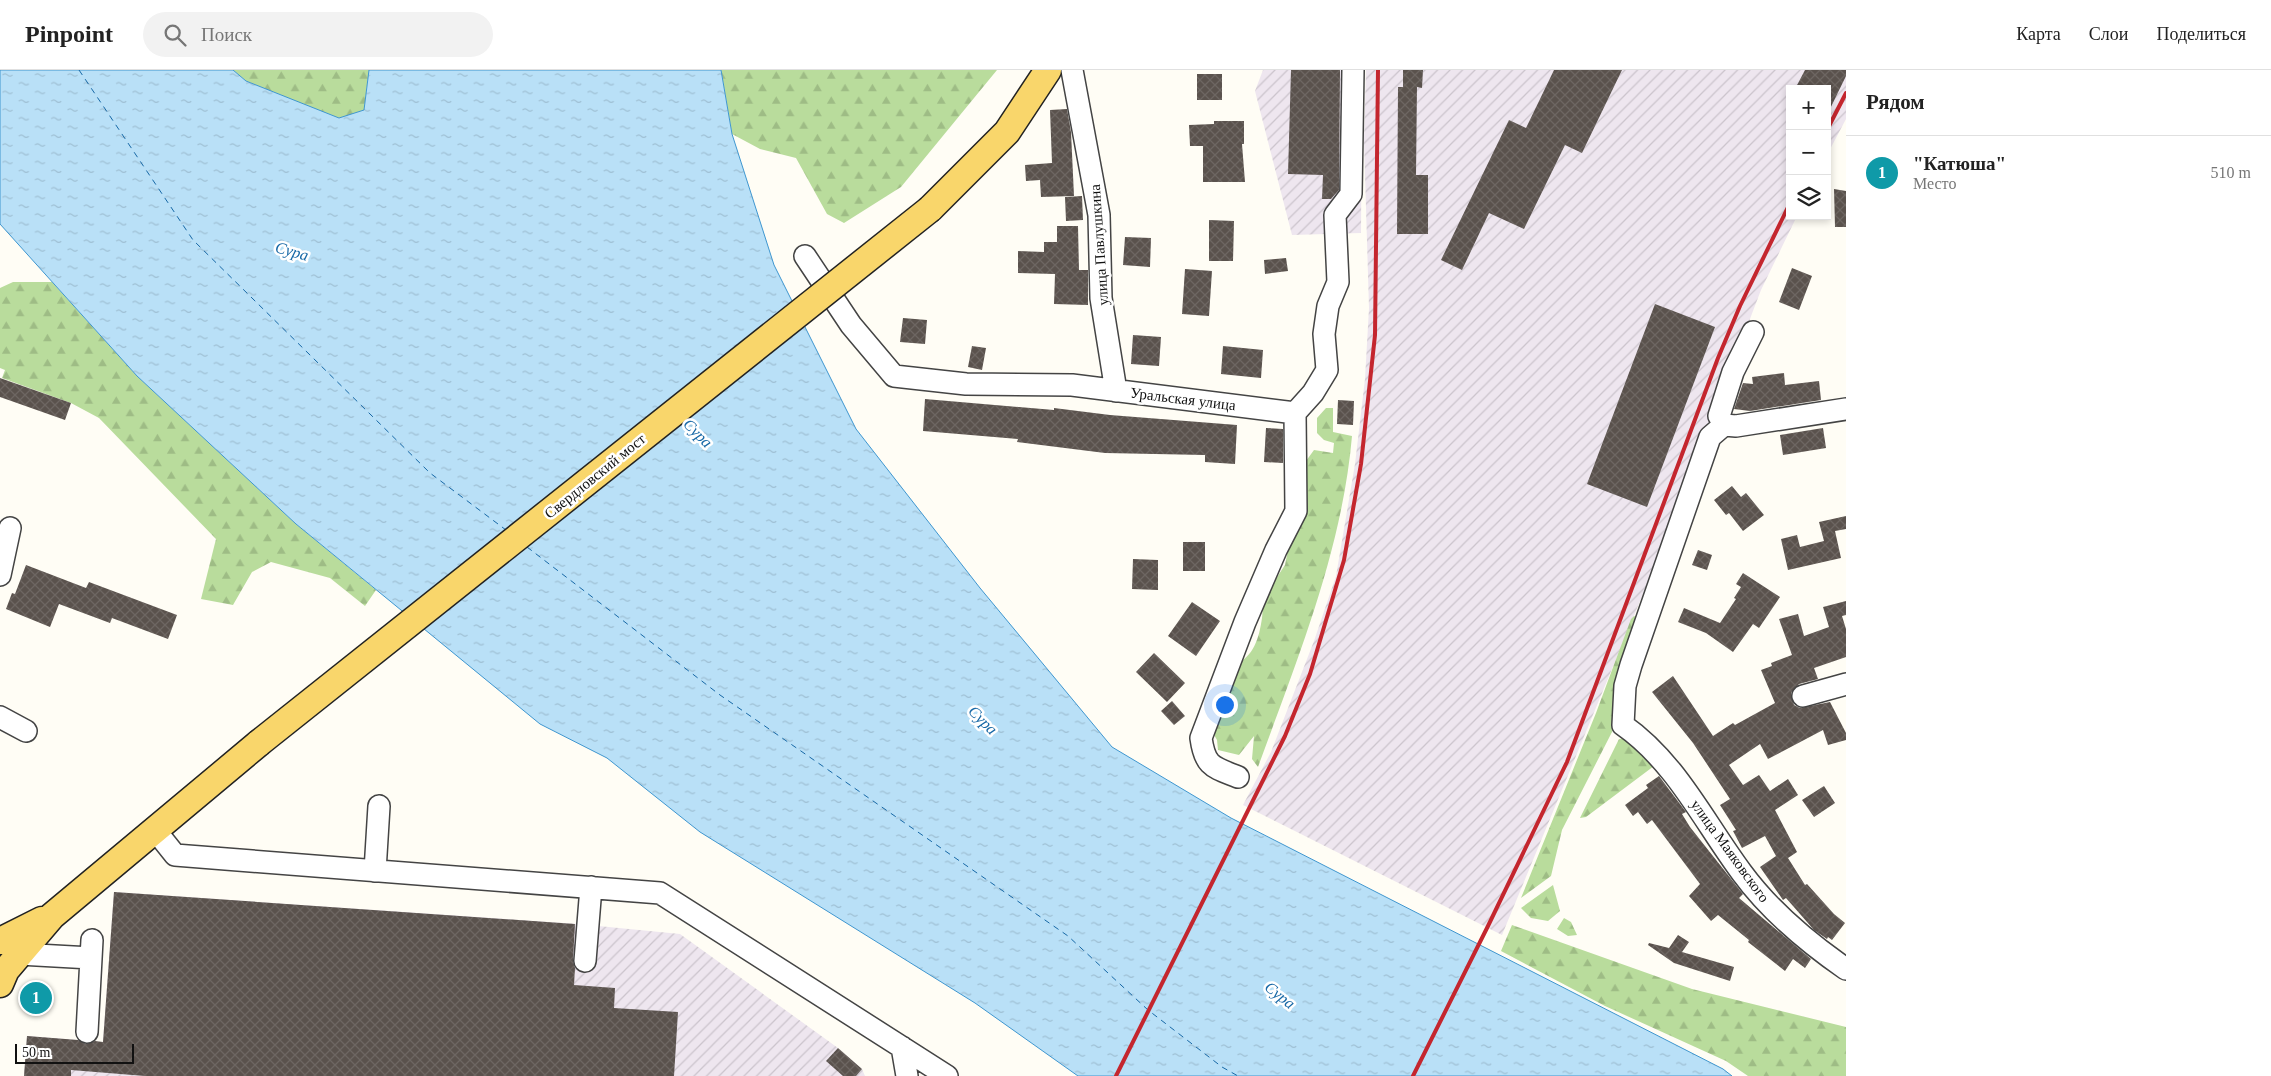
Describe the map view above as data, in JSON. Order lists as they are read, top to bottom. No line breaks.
{"streets":{"main road":["Свердловский мост"],"street":["улица Павлушкина","Уральская улица","улица Маяковского"]},"crossings":[["улица Павлушкина","Уральская улица"]],"water":["Сура"],"scale_bar":"50 m","page":{"header":"Pinpoint","search":"Поиск","nav":["Карта","Слои","Поделиться"],"heading":"Рядом","map_buttons":["+","−"],"list":[{"mark":"1","name":"\"Катюша\"","note":"Место","value":"510 m"}],"pins":"1","scale":"50 m"}}
